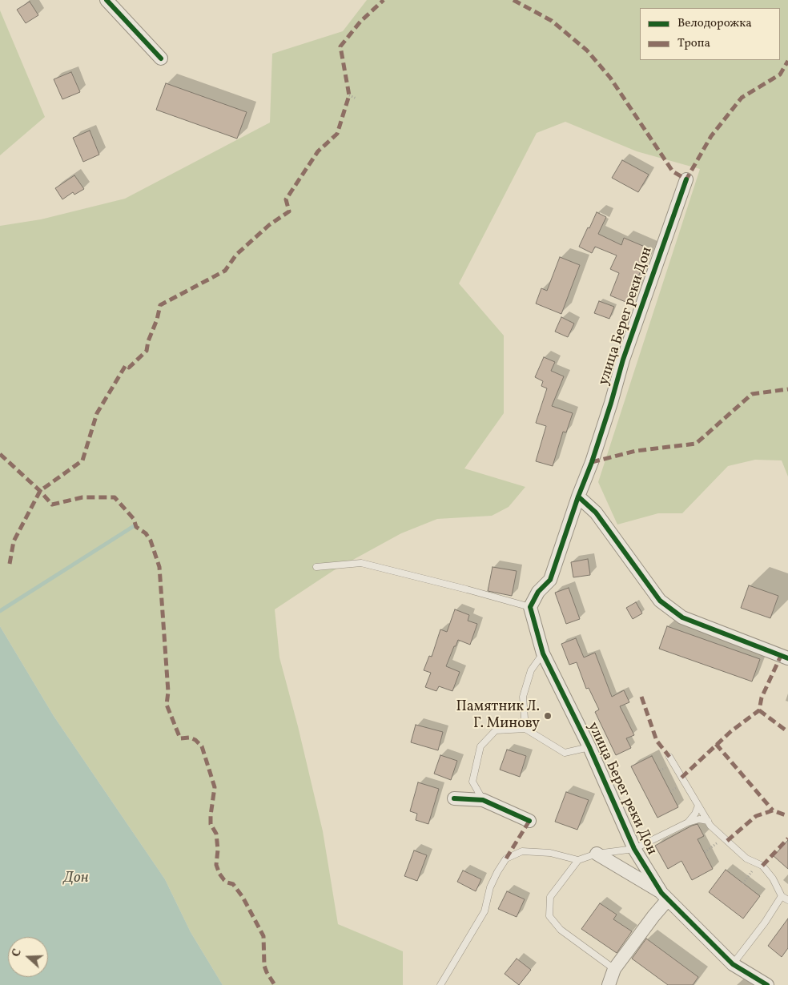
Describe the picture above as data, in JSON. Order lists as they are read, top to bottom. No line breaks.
{"streets":{"street":["улица Берег реки Дон"]},"water":["Дон"],"places":["Памятник Л. Г. Минову"],"legend":["Велодорожка","Тропа"],"north":"left"}
